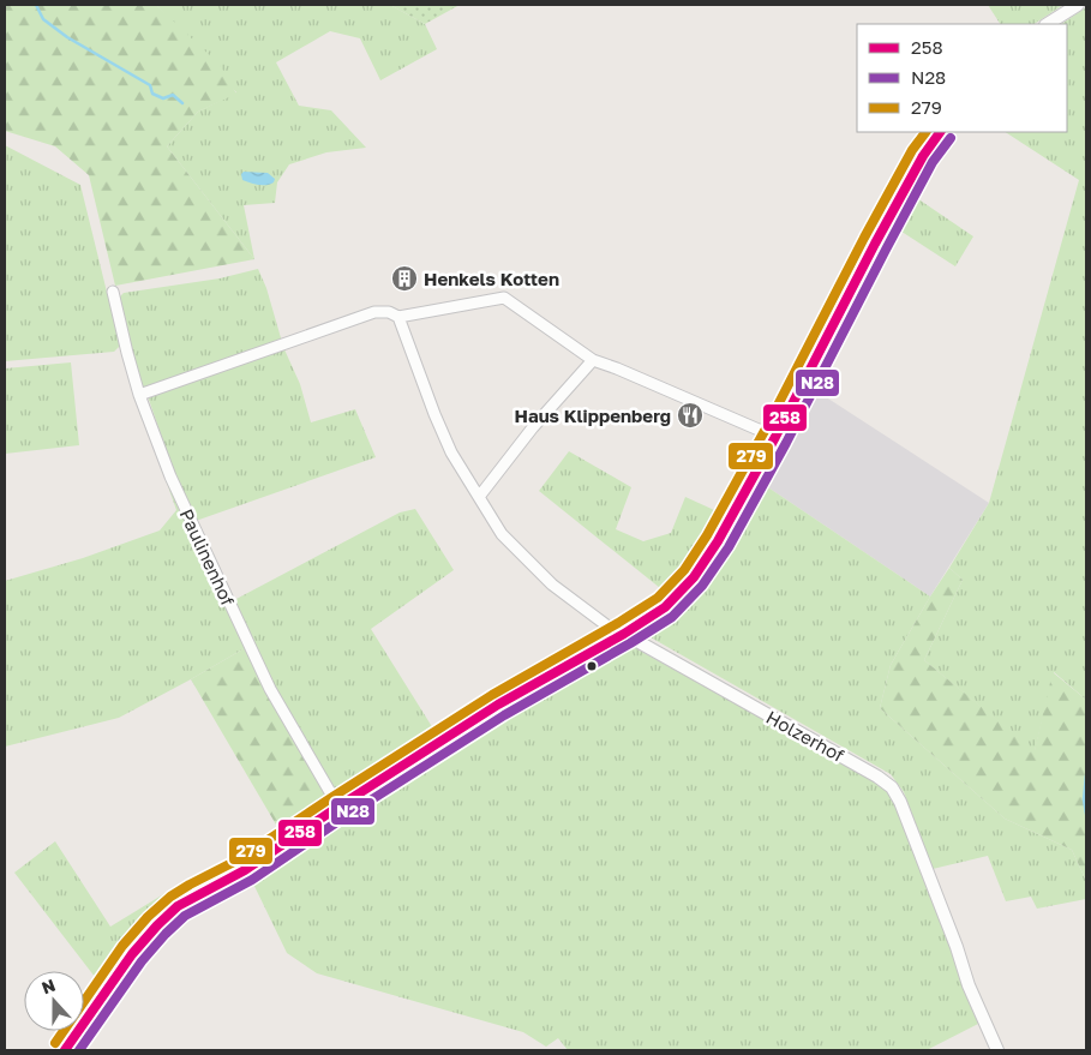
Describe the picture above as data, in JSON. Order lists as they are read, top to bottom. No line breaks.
{"streets":{"street":["Paulinenhof","Holzerhof"]},"places":{"building":["Henkels Kotten"],"restaurant":["Haus Klippenberg"]},"lines":["transit line 258","transit line 279","transit line N28"],"legend":["258","N28","279"],"north":"top"}
